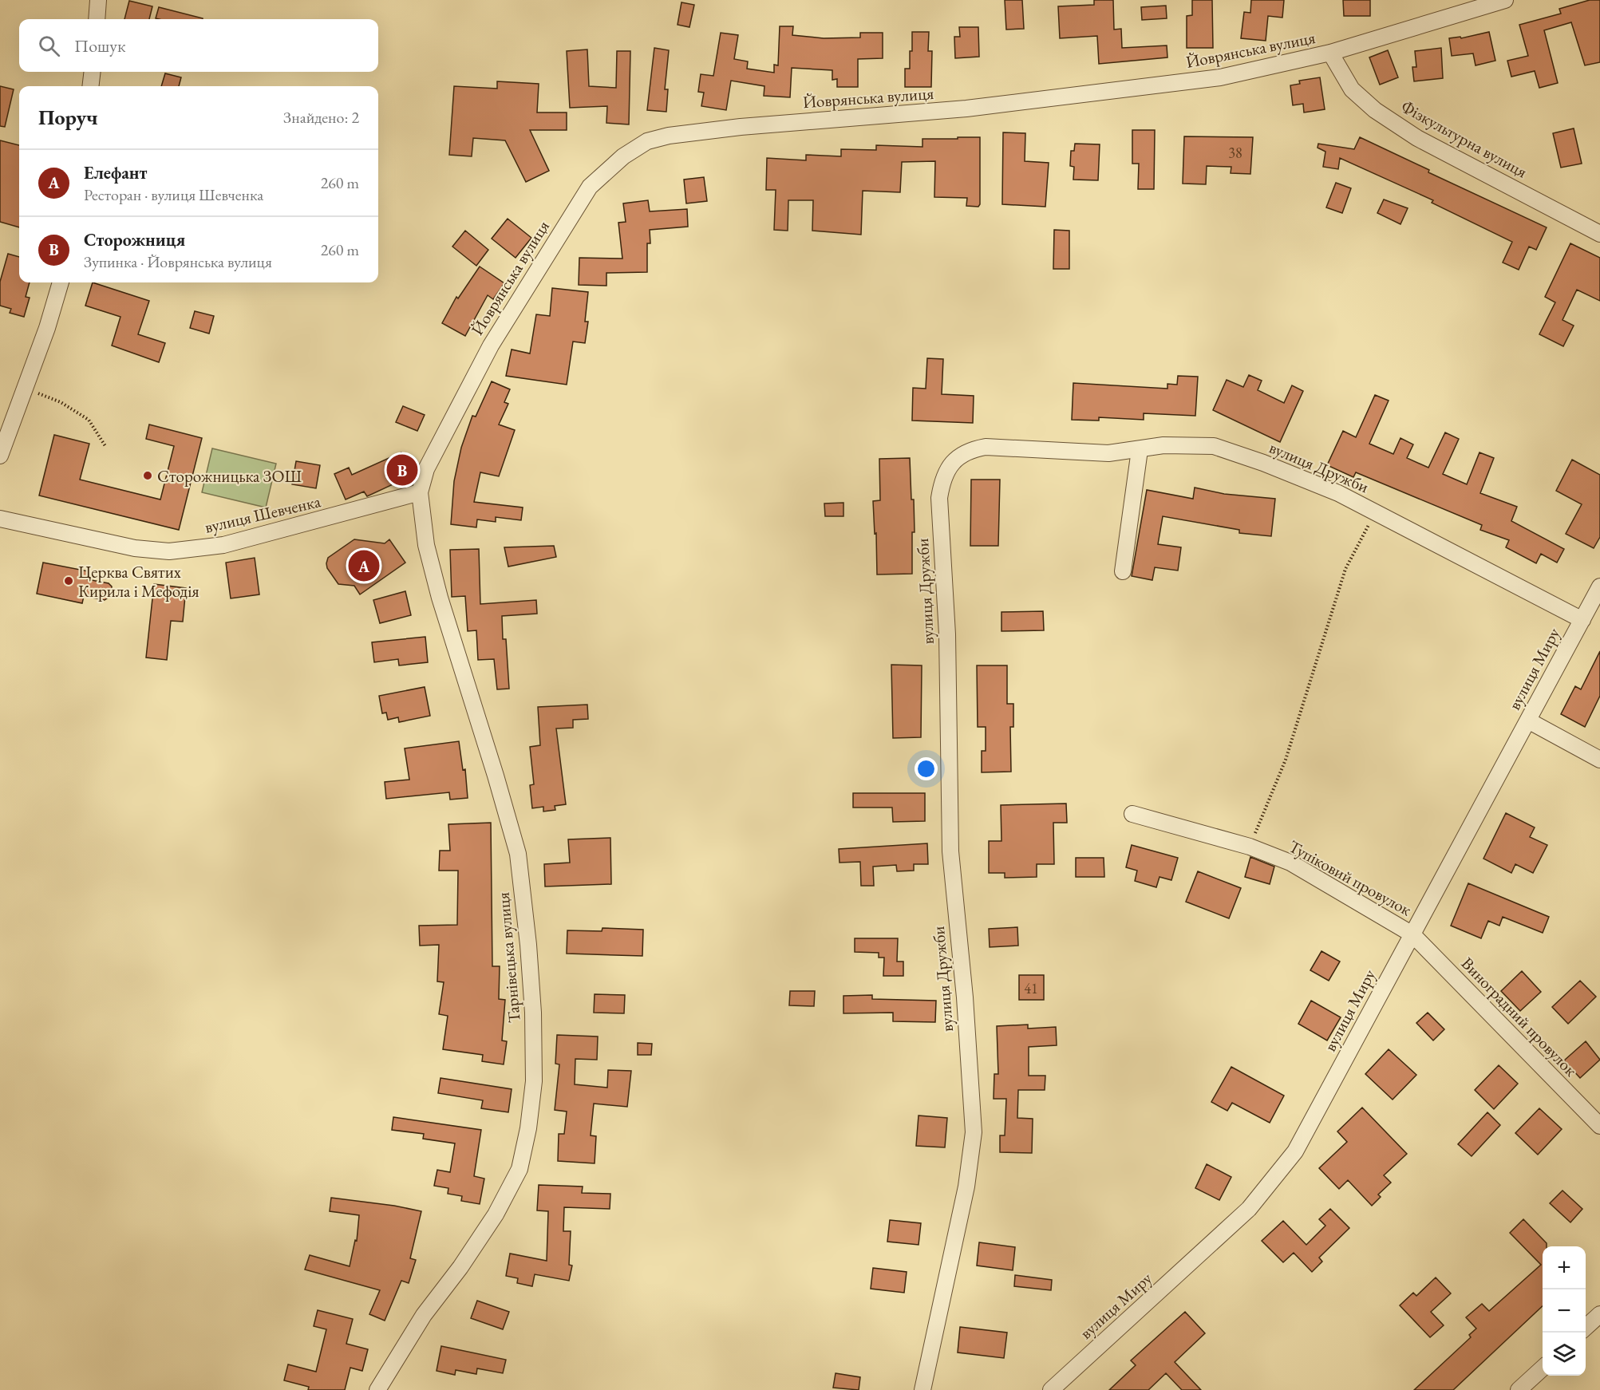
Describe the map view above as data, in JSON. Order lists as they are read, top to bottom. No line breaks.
{"streets":{"street":["Йоврянська вулиця","Фізкультурна вулиця","вулиця Дружби","вулиця Шевченка","вулиця Миру","Тупіковий провулок","Тарнівецька вулиця","Виноградний провулок"]},"crossings":[["Йоврянська вулиця","Фізкультурна вулиця"],["Йоврянська вулиця","вулиця Шевченка"],["Йоврянська вулиця","Тарнівецька вулиця"],["вулиця Дружби","вулиця Миру"],["вулиця Шевченка","Тарнівецька вулиця"],["вулиця Миру","Тупіковий провулок"],["вулиця Миру","Виноградний провулок"],["Тупіковий провулок","Виноградний провулок"]],"places":["Сторожницька ЗОШ","Церква Святих Кирила і Мефодія"],"house_numbers":["38","41"],"page":{"search":"Пошук","heading":["Поруч","Знайдено: 2"],"list":[{"mark":"A","name":"Елефант","note":"Ресторан · вулиця Шевченка","value":"260 m"},{"mark":"B","name":"Сторожниця","note":"Зупинка · Йоврянська вулиця","value":"260 m"}],"pins":["B","A"],"map_buttons":["+","−"]}}
